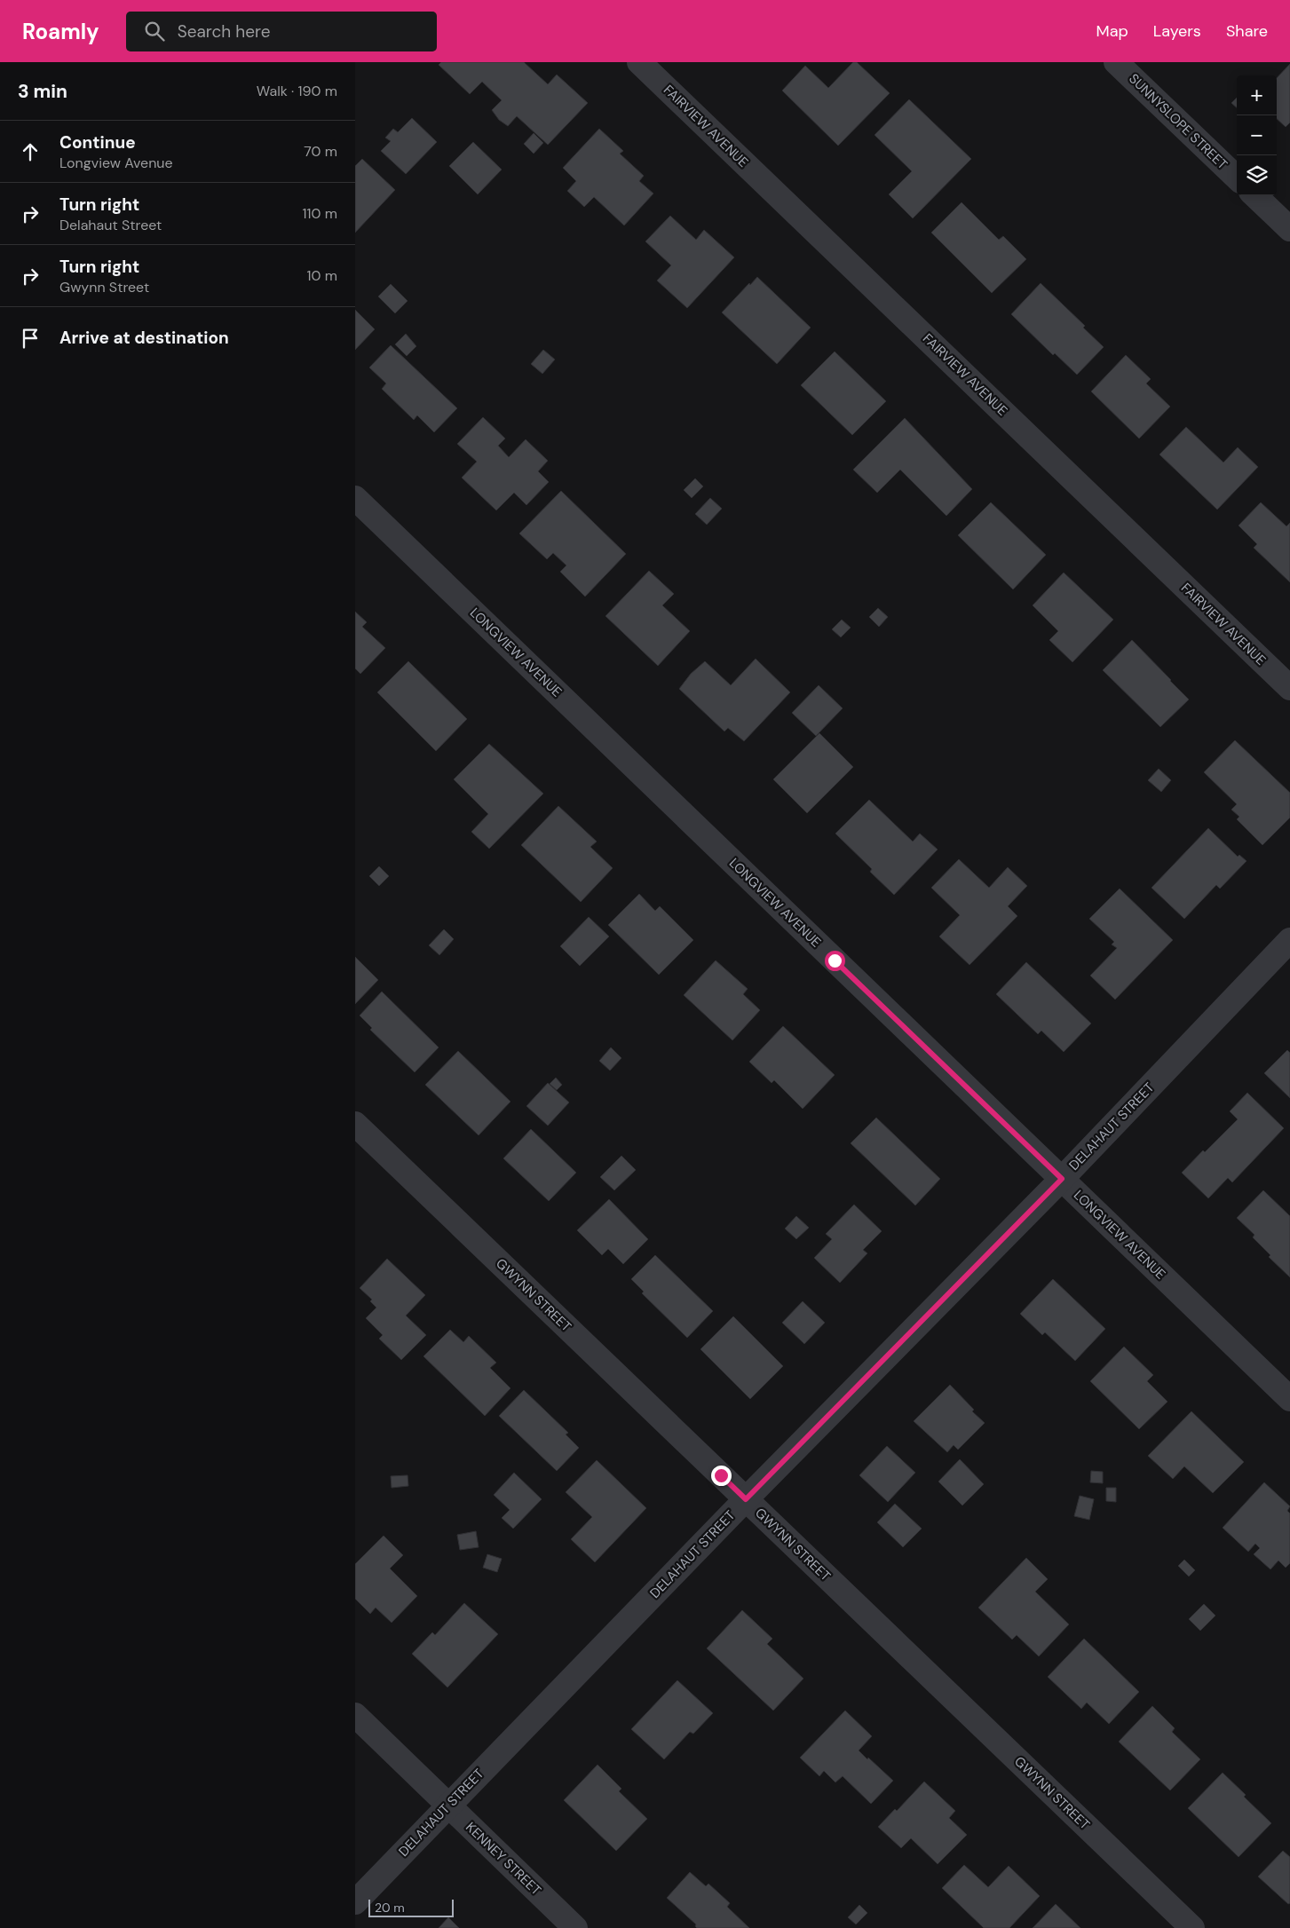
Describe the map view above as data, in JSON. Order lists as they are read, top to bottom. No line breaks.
{"streets":{"street":["SUNNYSLOPE STREET","FAIRVIEW AVENUE","LONGVIEW AVENUE","DELAHAUT STREET","GWYNN STREET","KENNEY STREET"]},"crossings":[["LONGVIEW AVENUE","DELAHAUT STREET"],["DELAHAUT STREET","GWYNN STREET"],["DELAHAUT STREET","KENNEY STREET"]],"scale_bar":"20 m","page":{"header":"Roamly","search":"Search here","nav":["Map","Layers","Share"],"heading":["3 min","Walk · 190 m"],"map_buttons":["+","−"],"list":[["Continue","Longview Avenue","70 m"],["Turn right","Delahaut Street","110 m"],["Turn right","Gwynn Street","10 m"],"Arrive at destination"],"scale":"20 m"}}
